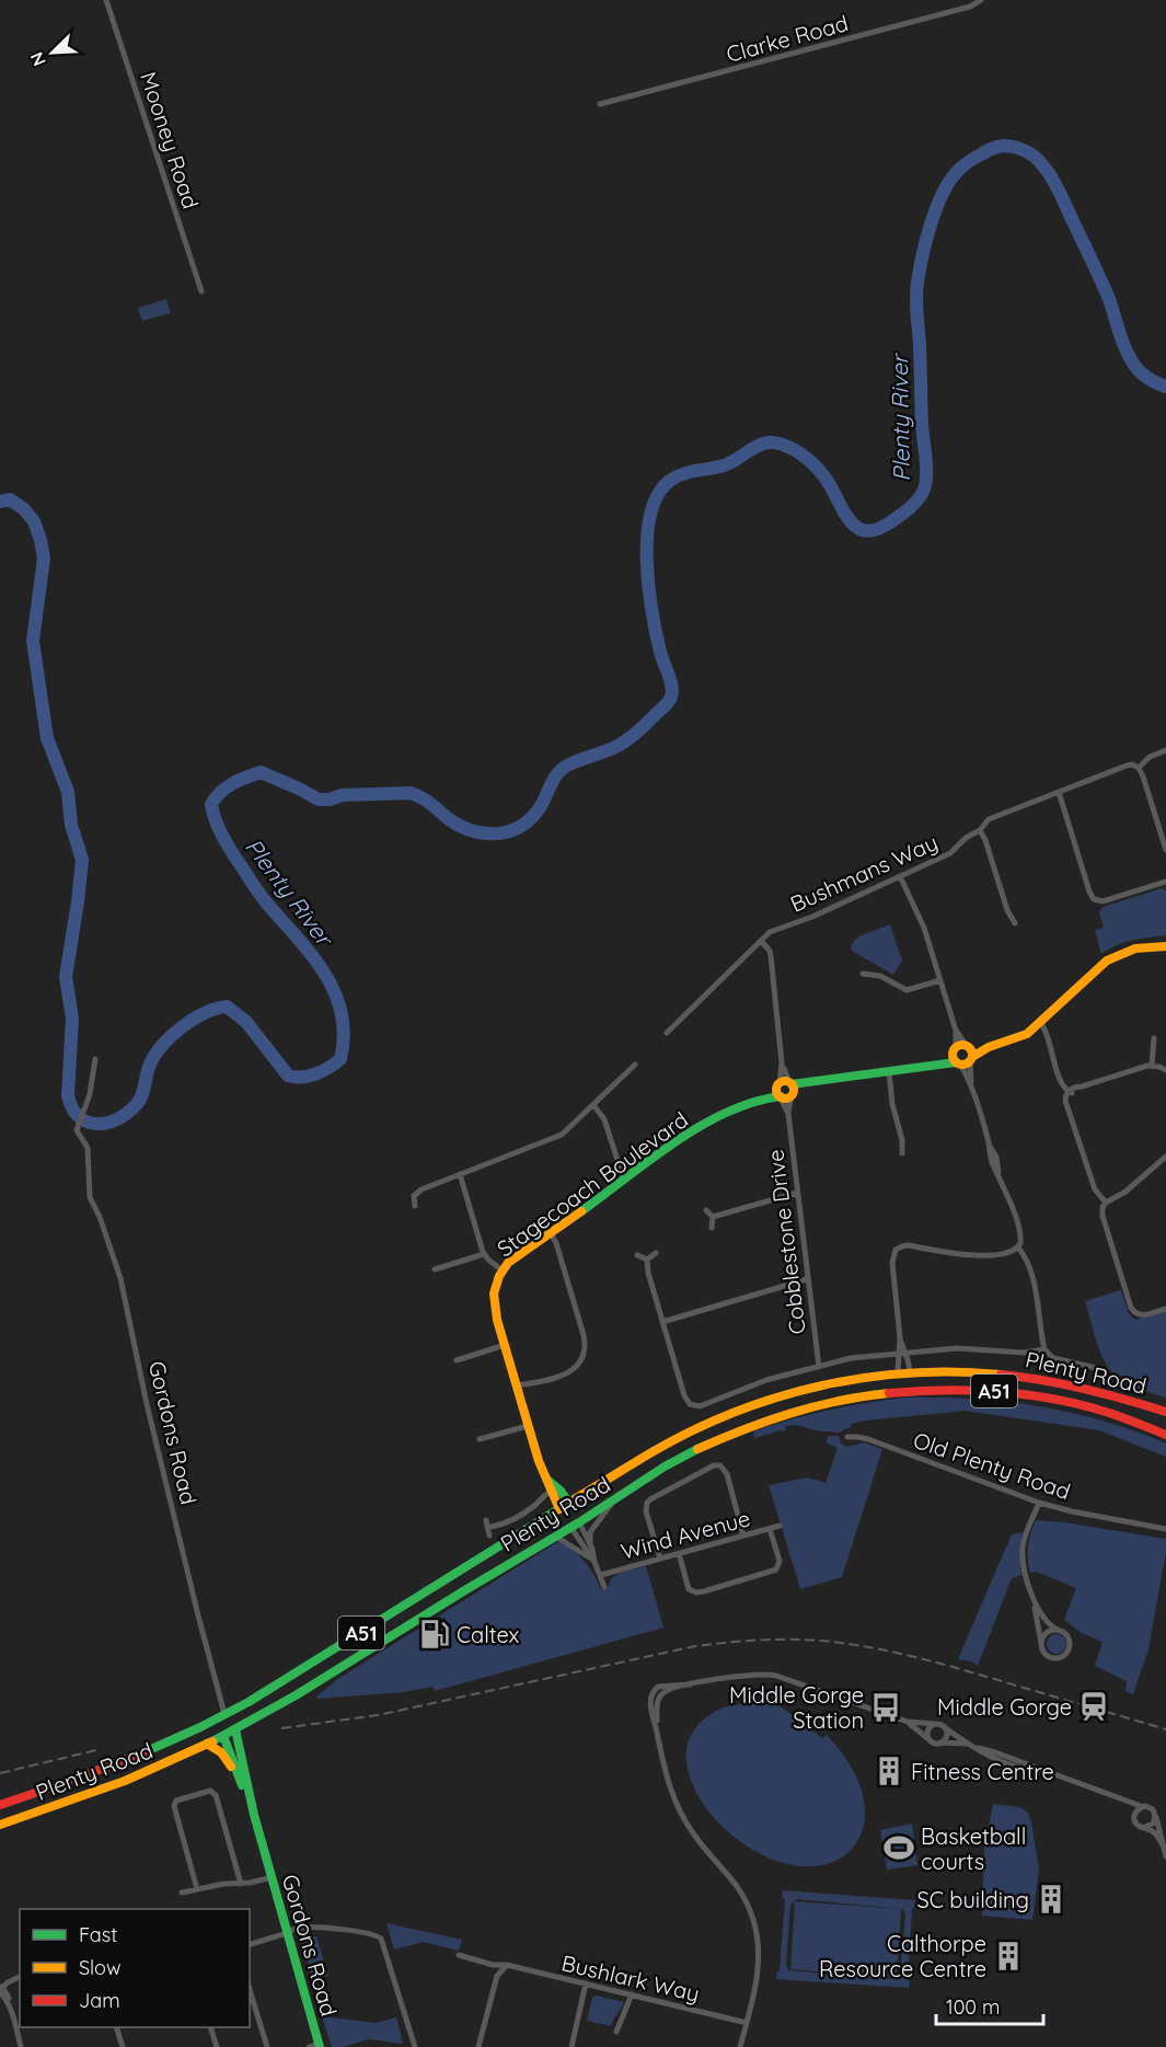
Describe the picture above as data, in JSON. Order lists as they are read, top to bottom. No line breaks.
{"streets":{"main road":["Stagecoach Boulevard","Plenty Road","A51","Gordons Road"],"street":["Clarke Road","Mooney Road","Bushmans Way","Cobblestone Drive","Old Plenty Road","Wind Avenue","Bushlark Way"]},"crossings":[["Stagecoach Boulevard","Cobblestone Drive"],["Stagecoach Boulevard","Plenty Road"],["Plenty Road","Gordons Road"]],"water":["Plenty River"],"places":{"fuel station":["Caltex"],"station":["Middle Gorge"],"bus stop":["Middle Gorge Station"],"building":["Fitness Centre","SC building","Calthorpe Resource Centre"],"sports":["Basketball courts"]},"legend":["Fast","Slow","Jam"],"scale_bar":"100 m","north":"bottom left"}
